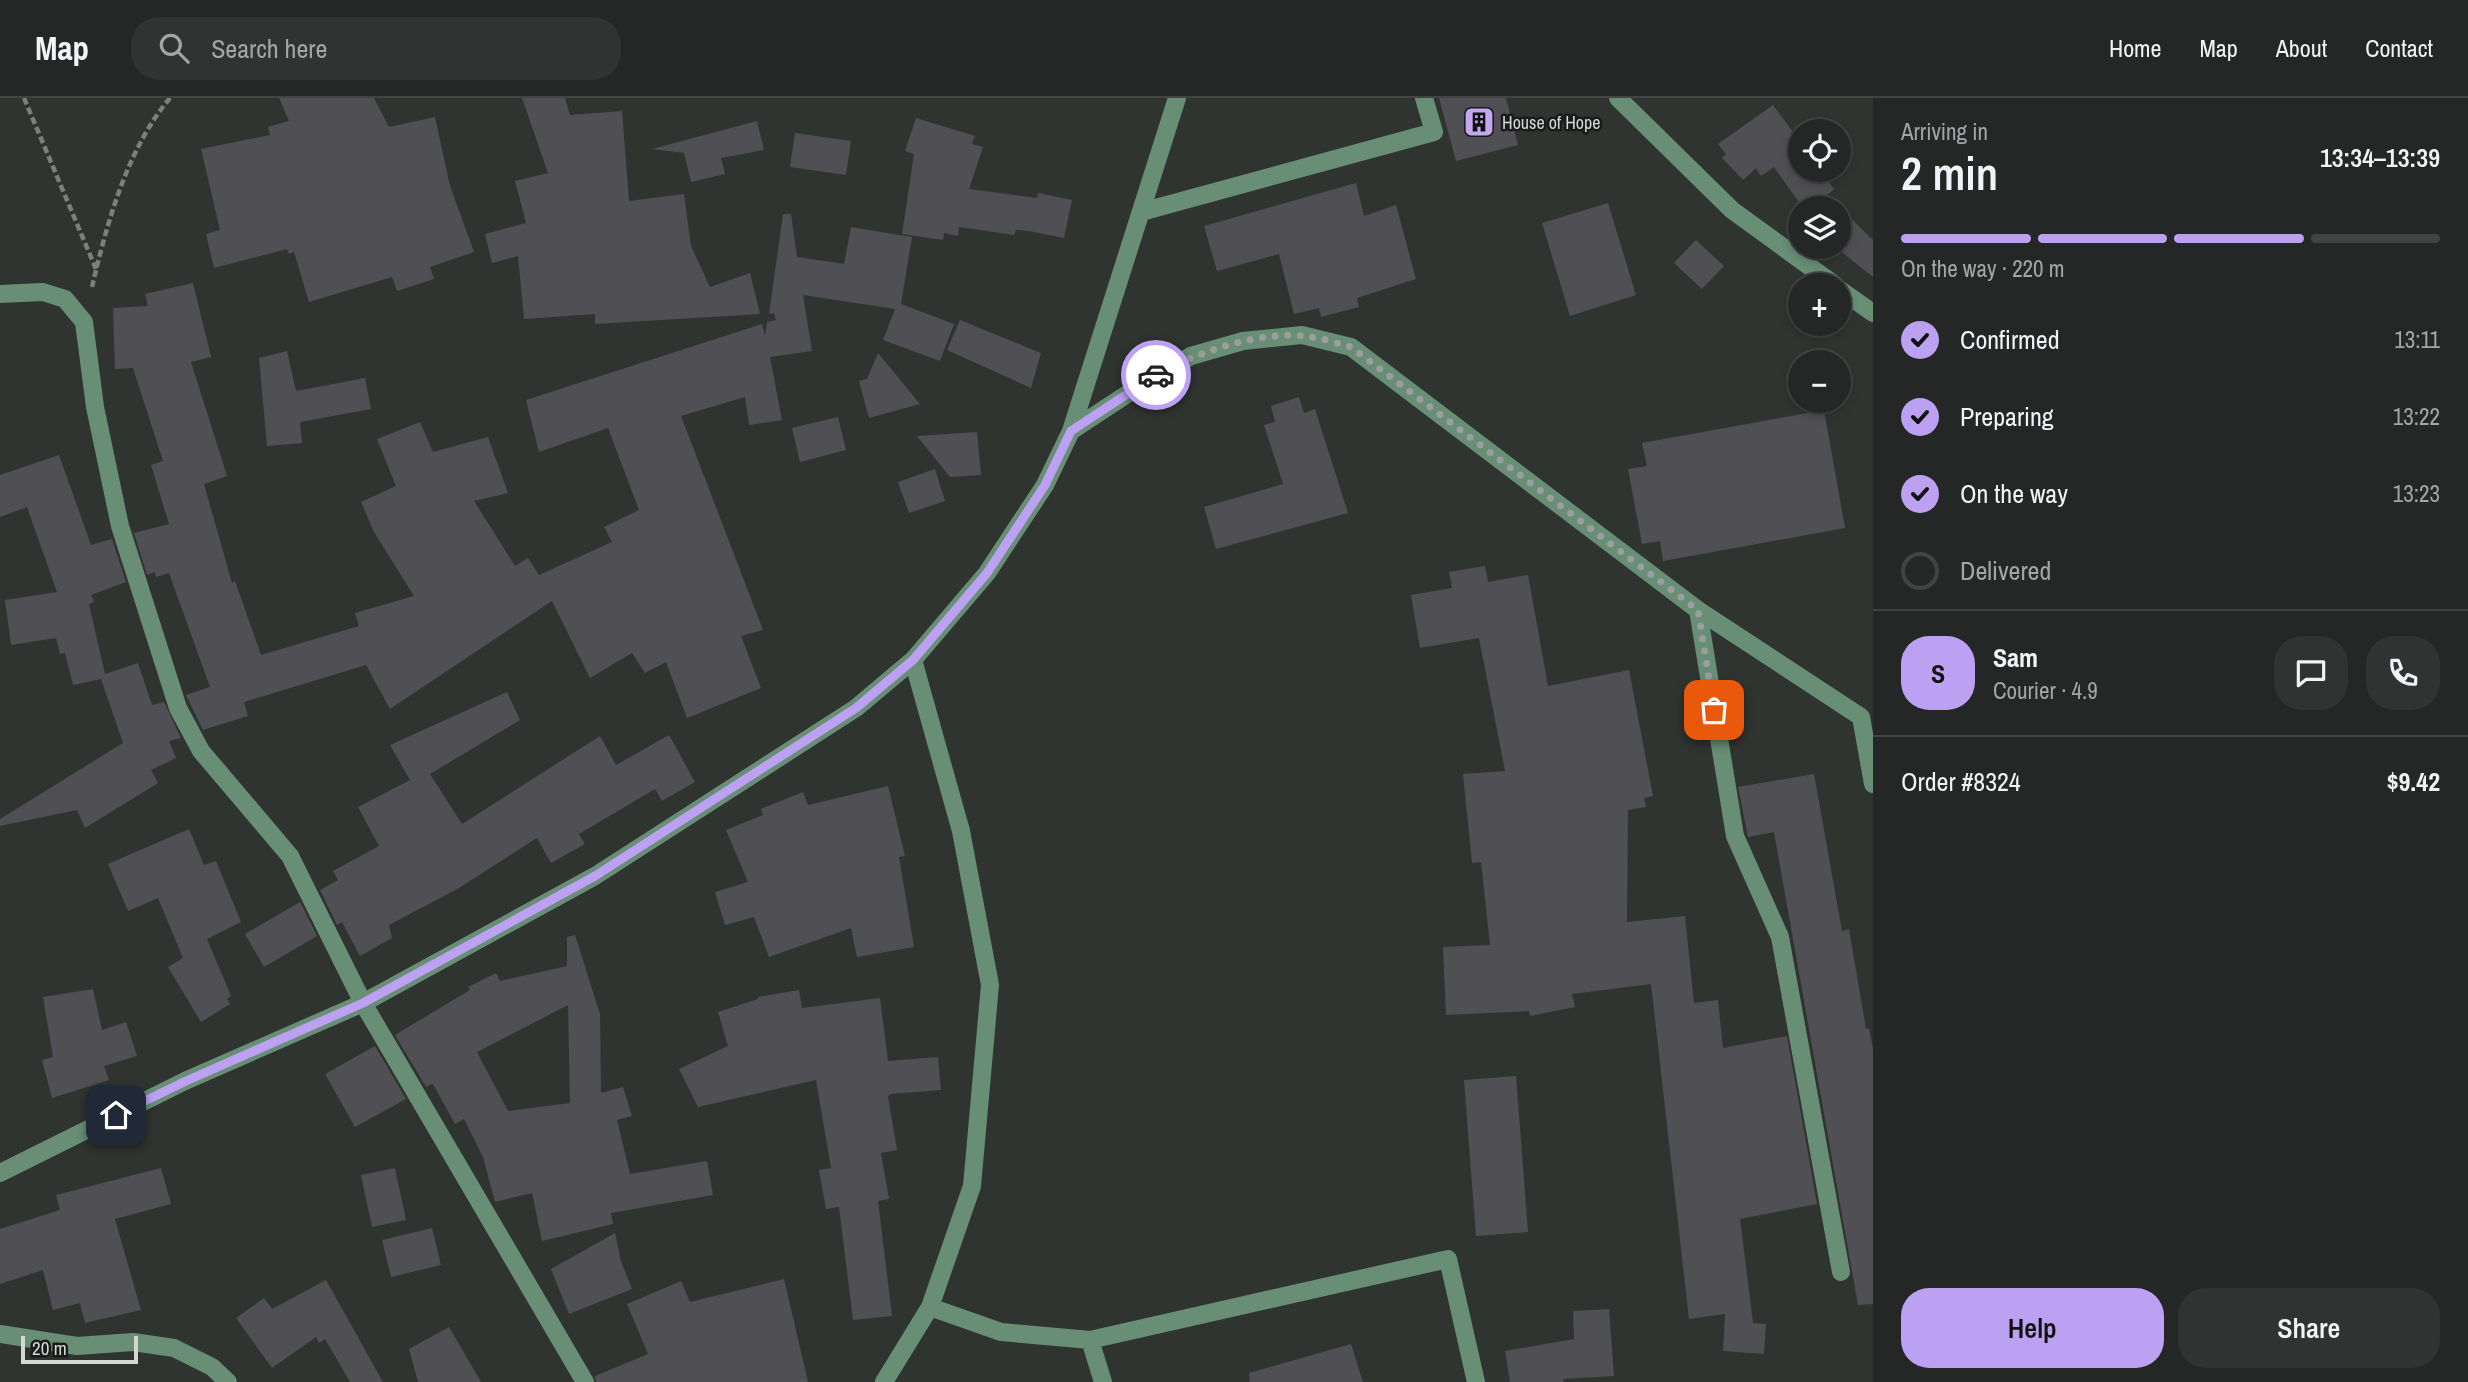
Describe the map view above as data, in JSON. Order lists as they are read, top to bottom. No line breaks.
{"places":{"building":["House of Hope"]},"scale_bar":"20 m","page":{"header":"Map","search":"Search here","nav":["Home","Map","About","Contact"],"heading":["2 min","Arriving in","13:34–13:39"],"panel":["Sam","Courier · 4.9","Order #8324","$9.42"],"map_buttons":["+","−"],"bar":"On the way · 220 m","list":[["Confirmed","13:11"],["Preparing","13:22"],["On the way","13:23"],"Delivered"],"round":"S","buttons":["Help","Share"],"scale":"20 m"}}
